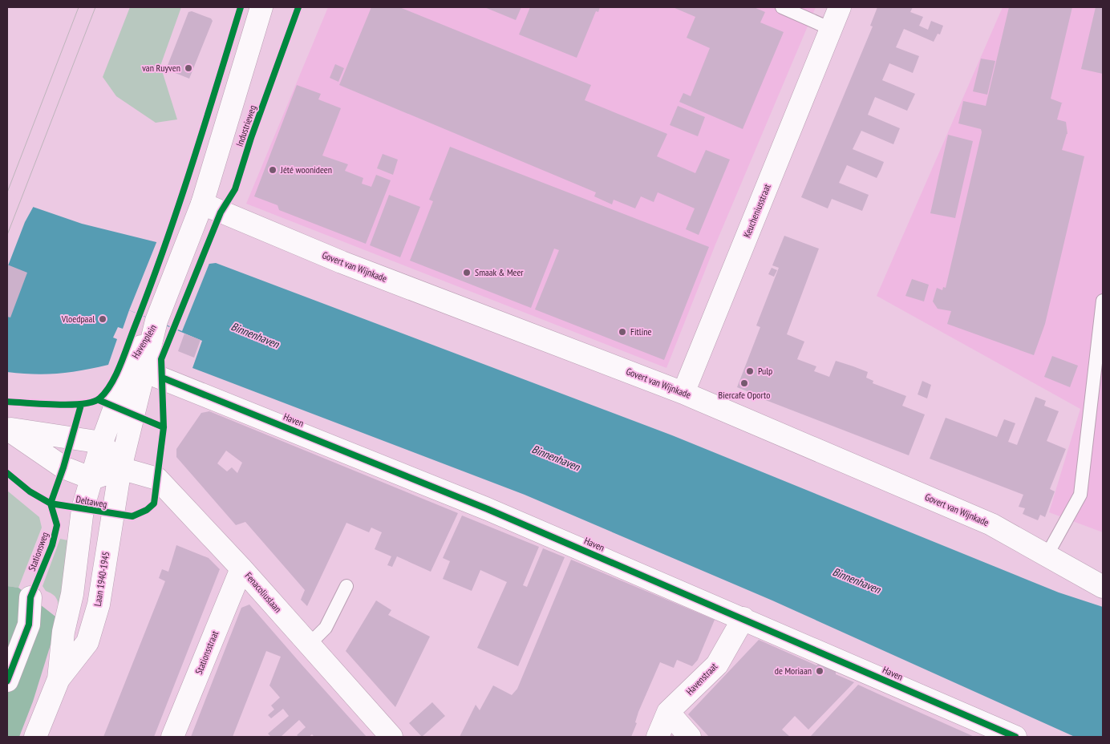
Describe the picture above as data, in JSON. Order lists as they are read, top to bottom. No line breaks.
{"streets":{"street":["Industrieweg","Keucheniusstraat","Govert van Wijnkade","Havenplein","Haven","Laan 1940-1945","Fenacoliuslaan","Stationsstraat","Havenstraat"],"cycle path":["Deltaweg","Stationsweg"]},"crossings":[["Industrieweg","Govert van Wijnkade"],["Industrieweg","Havenplein"],["Keucheniusstraat","Govert van Wijnkade"],["Havenplein","Haven"],["Havenplein","Laan 1940-1945"],["Havenplein","Fenacoliuslaan"],["Haven","Havenstraat"],["Laan 1940-1945","Fenacoliuslaan"],["Fenacoliuslaan","Stationsstraat"]],"water":["Binnenhaven"],"places":["van Ruyven","Jété woonideen","Smaak & Meer","Vloedpaal","Fitline","Pulp","Biercafe Oporto","de Moriaan"]}
